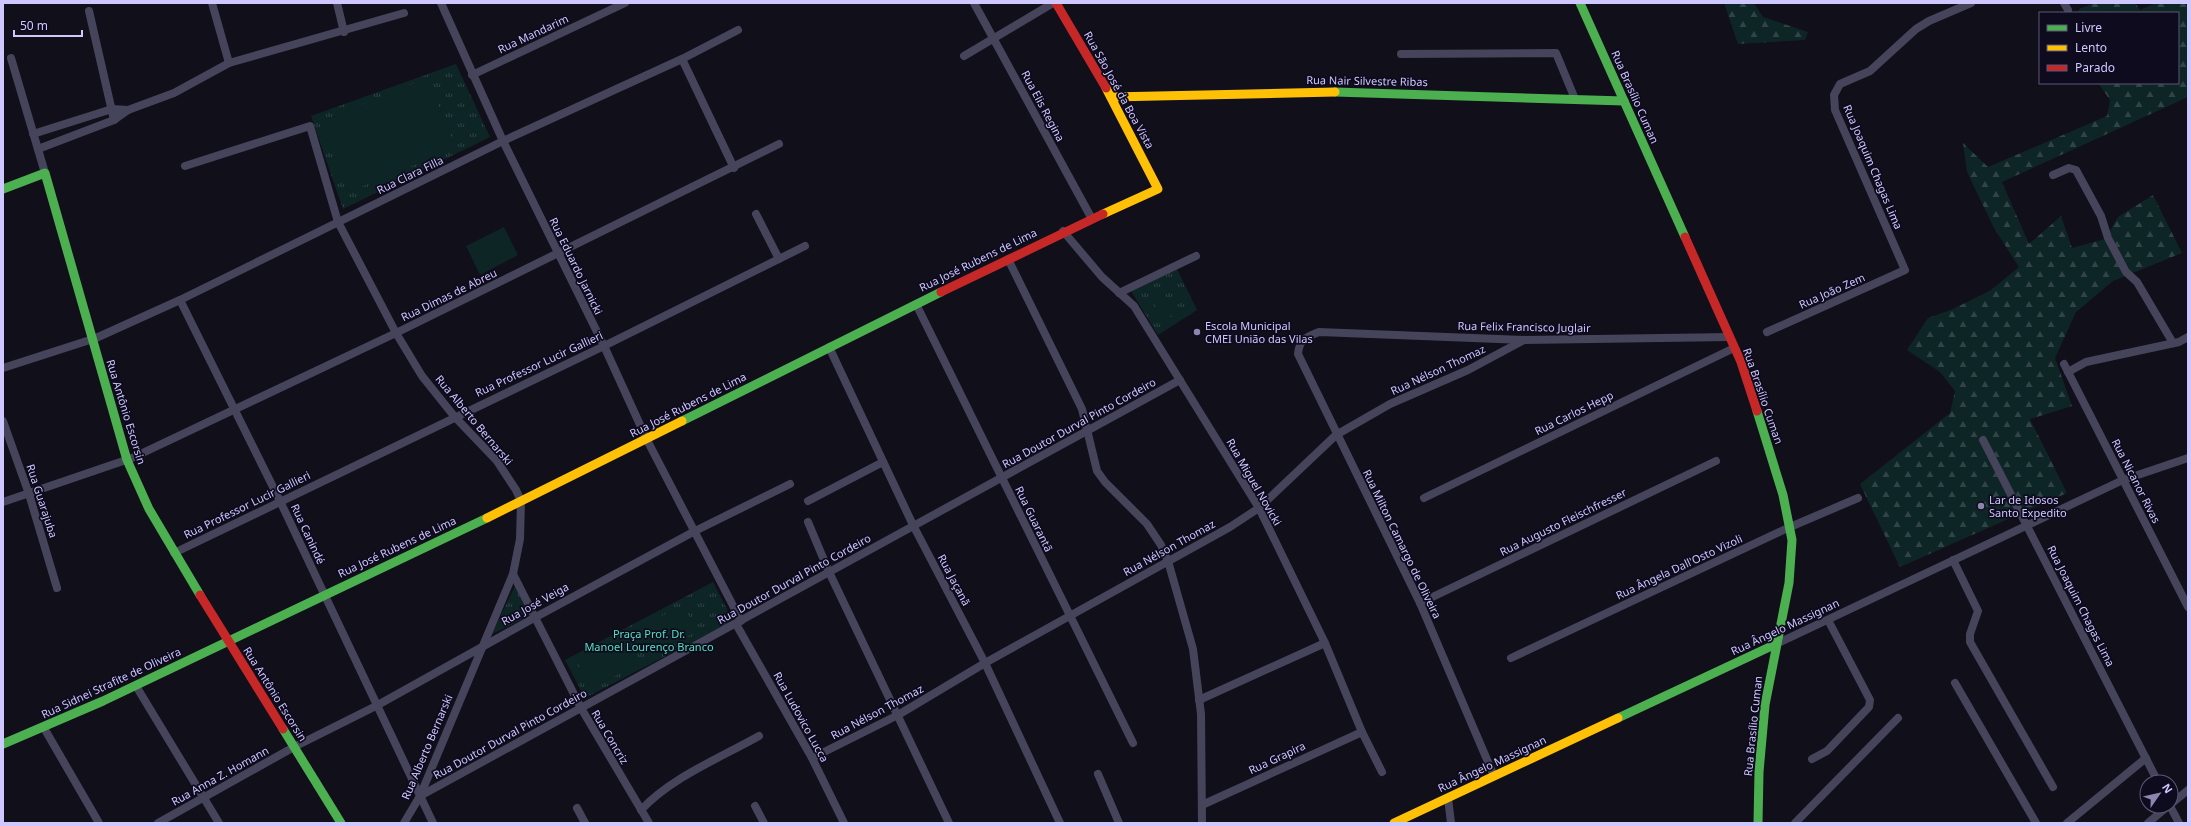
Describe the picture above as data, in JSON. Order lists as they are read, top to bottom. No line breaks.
{"streets":{"street":["Rua Mandarim","Rua Nair Silvestre Ribas","Rua São José da Boa Vista","Rua Brasílio Cuman","Rua Elis Regina","Rua Joaquim Chagas Lima","Rua Clara Filla","Rua José Rubens de Lima","Rua Eduardo Jarnicki","Rua João Zem","Rua Dimas de Abreu","Rua Felix Francisco Juglair","Rua Professor Lucir Gallieri","Rua Nélson Thomaz","Rua Antônio Escorsin","Rua Carlos Hepp","Rua Alberto Bernarski","Rua Doutor Durval Pinto Cordeiro","Rua Nicanor Rivas","Rua Miguel Novicki","Rua Guarajuba","Rua Guarantã","Rua Augusto Fleischfresser","Rua Canindé","Rua Milton Camargo de Oliveira","Rua Ângela Dall'Osto Vizoli","Rua Jaçanã","Rua José Veiga","Rua Ângelo Massignan","Rua Sidnei Strafite de Oliveira","Rua Ludovico Lucca","Rua Concriz","Rua Grapira","Rua Anna Z. Homann"]},"crossings":[["Rua Mandarim","Rua Eduardo Jarnicki"],["Rua Nair Silvestre Ribas","Rua São José da Boa Vista"],["Rua Nair Silvestre Ribas","Rua Brasílio Cuman"],["Rua São José da Boa Vista","Rua José Rubens de Lima"],["Rua Brasílio Cuman","Rua Felix Francisco Juglair"],["Rua Brasílio Cuman","Rua Carlos Hepp"],["Rua Brasílio Cuman","Rua Ângela Dall'Osto Vizoli"],["Rua Brasílio Cuman","Rua Ângelo Massignan"],["Rua Elis Regina","Rua José Rubens de Lima"],["Rua Joaquim Chagas Lima","Rua João Zem"],["Rua Joaquim Chagas Lima","Rua Ângelo Massignan"],["Rua Clara Filla","Rua Eduardo Jarnicki"],["Rua Clara Filla","Rua Antônio Escorsin"],["Rua Clara Filla","Rua Alberto Bernarski"],["Rua Clara Filla","Rua Canindé"],["Rua José Rubens de Lima","Rua Eduardo Jarnicki"],["Rua José Rubens de Lima","Rua Antônio Escorsin"],["Rua José Rubens de Lima","Rua Alberto Bernarski"],["Rua José Rubens de Lima","Rua Miguel Novicki"],["Rua José Rubens de Lima","Rua Guarantã"],["Rua José Rubens de Lima","Rua Canindé"],["Rua José Rubens de Lima","Rua Jaçanã"],["Rua José Rubens de Lima","Rua Sidnei Strafite de Oliveira"],["Rua Eduardo Jarnicki","Rua Dimas de Abreu"],["Rua Eduardo Jarnicki","Rua Professor Lucir Gallieri"],["Rua Eduardo Jarnicki","Rua Doutor Durval Pinto Cordeiro"],["Rua Eduardo Jarnicki","Rua José Veiga"],["Rua Eduardo Jarnicki","Rua Ludovico Lucca"],["Rua Dimas de Abreu","Rua Antônio Escorsin"],["Rua Dimas de Abreu","Rua Alberto Bernarski"],["Rua Dimas de Abreu","Rua Guarajuba"],["Rua Dimas de Abreu","Rua Canindé"],["Rua Felix Francisco Juglair","Rua Nélson Thomaz"],["Rua Felix Francisco Juglair","Rua Milton Camargo de Oliveira"],["Rua Professor Lucir Gallieri","Rua Antônio Escorsin"],["Rua Professor Lucir Gallieri","Rua Alberto Bernarski"],["Rua Professor Lucir Gallieri","Rua Canindé"],["Rua Nélson Thomaz","Rua Miguel Novicki"],["Rua Nélson Thomaz","Rua Guarantã"],["Rua Nélson Thomaz","Rua Milton Camargo de Oliveira"],["Rua Nélson Thomaz","Rua Jaçanã"],["Rua Nélson Thomaz","Rua Ludovico Lucca"],["Rua Antônio Escorsin","Rua José Veiga"],["Rua Antônio Escorsin","Rua Sidnei Strafite de Oliveira"],["Rua Antônio Escorsin","Rua Anna Z. Homann"],["Rua Alberto Bernarski","Rua Doutor Durval Pinto Cordeiro"],["Rua Alberto Bernarski","Rua Canindé"],["Rua Alberto Bernarski","Rua José Veiga"],["Rua Alberto Bernarski","Rua Concriz"],["Rua Doutor Durval Pinto Cordeiro","Rua Miguel Novicki"],["Rua Doutor Durval Pinto Cordeiro","Rua Guarantã"],["Rua Doutor Durval Pinto Cordeiro","Rua Canindé"],["Rua Doutor Durval Pinto Cordeiro","Rua Jaçanã"],["Rua Doutor Durval Pinto Cordeiro","Rua Ludovico Lucca"],["Rua Doutor Durval Pinto Cordeiro","Rua Concriz"],["Rua Nicanor Rivas","Rua Ângelo Massignan"],["Rua Miguel Novicki","Rua Grapira"],["Rua Augusto Fleischfresser","Rua Milton Camargo de Oliveira"],["Rua Canindé","Rua José Veiga"],["Rua Milton Camargo de Oliveira","Rua Ângelo Massignan"],["Rua José Veiga","Rua Concriz"],["Rua José Veiga","Rua Anna Z. Homann"]],"parks":["Praça Prof. Dr. Manoel Lourenço Branco"],"places":["Escola Municipal CMEI União das Vilas","Lar de Idosos Santo Expedito"],"legend":["Livre","Lento","Parado"],"scale_bar":"50 m","north":"top right"}
